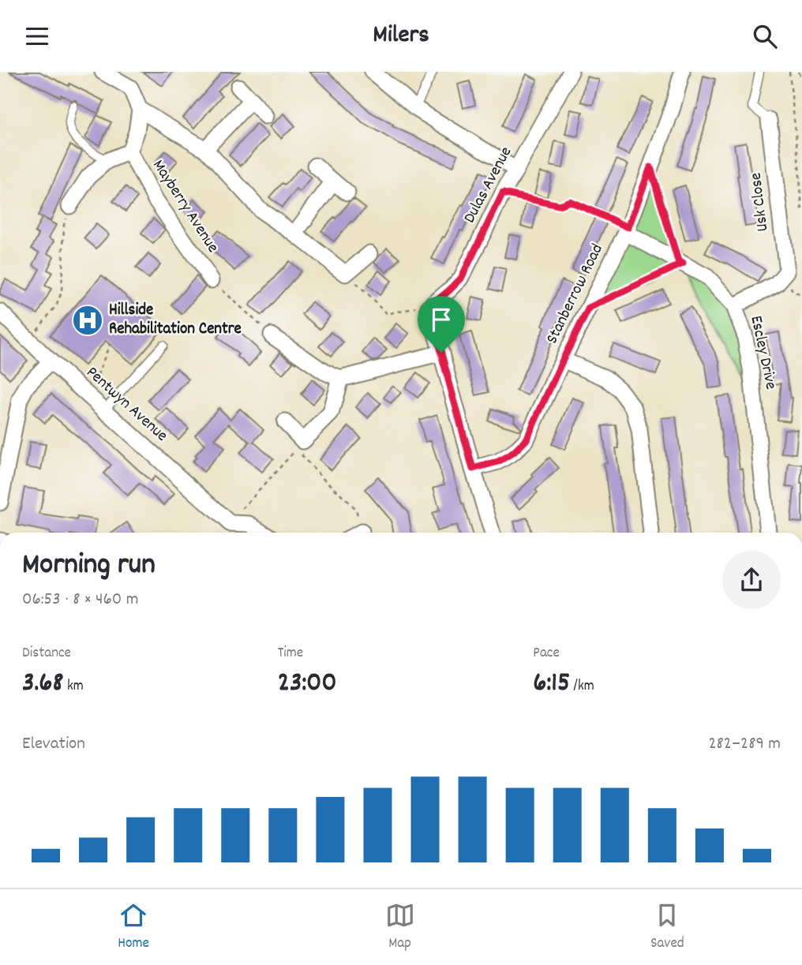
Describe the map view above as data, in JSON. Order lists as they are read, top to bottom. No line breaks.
{"streets":{"street":["Dulas Avenue","Usk Close","Mayberry Avenue","Stanberrow Road","Escley Drive","Pentwyn Avenue"]},"crossings":[["Usk Close","Escley Drive"],["Stanberrow Road","Escley Drive"]],"places":{"hospital":["Hillside Rehabilitation Centre"]},"page":{"header":"Milers","heading":["Morning run","06:53 · 8 × 460 m"],"stats":[["Distance","3.68 km"],["Time","23:00"],["Pace","6:15 /km"]],"chart":["Elevation","282–289 m"],"tabs":["Home","Map","Saved"]}}
